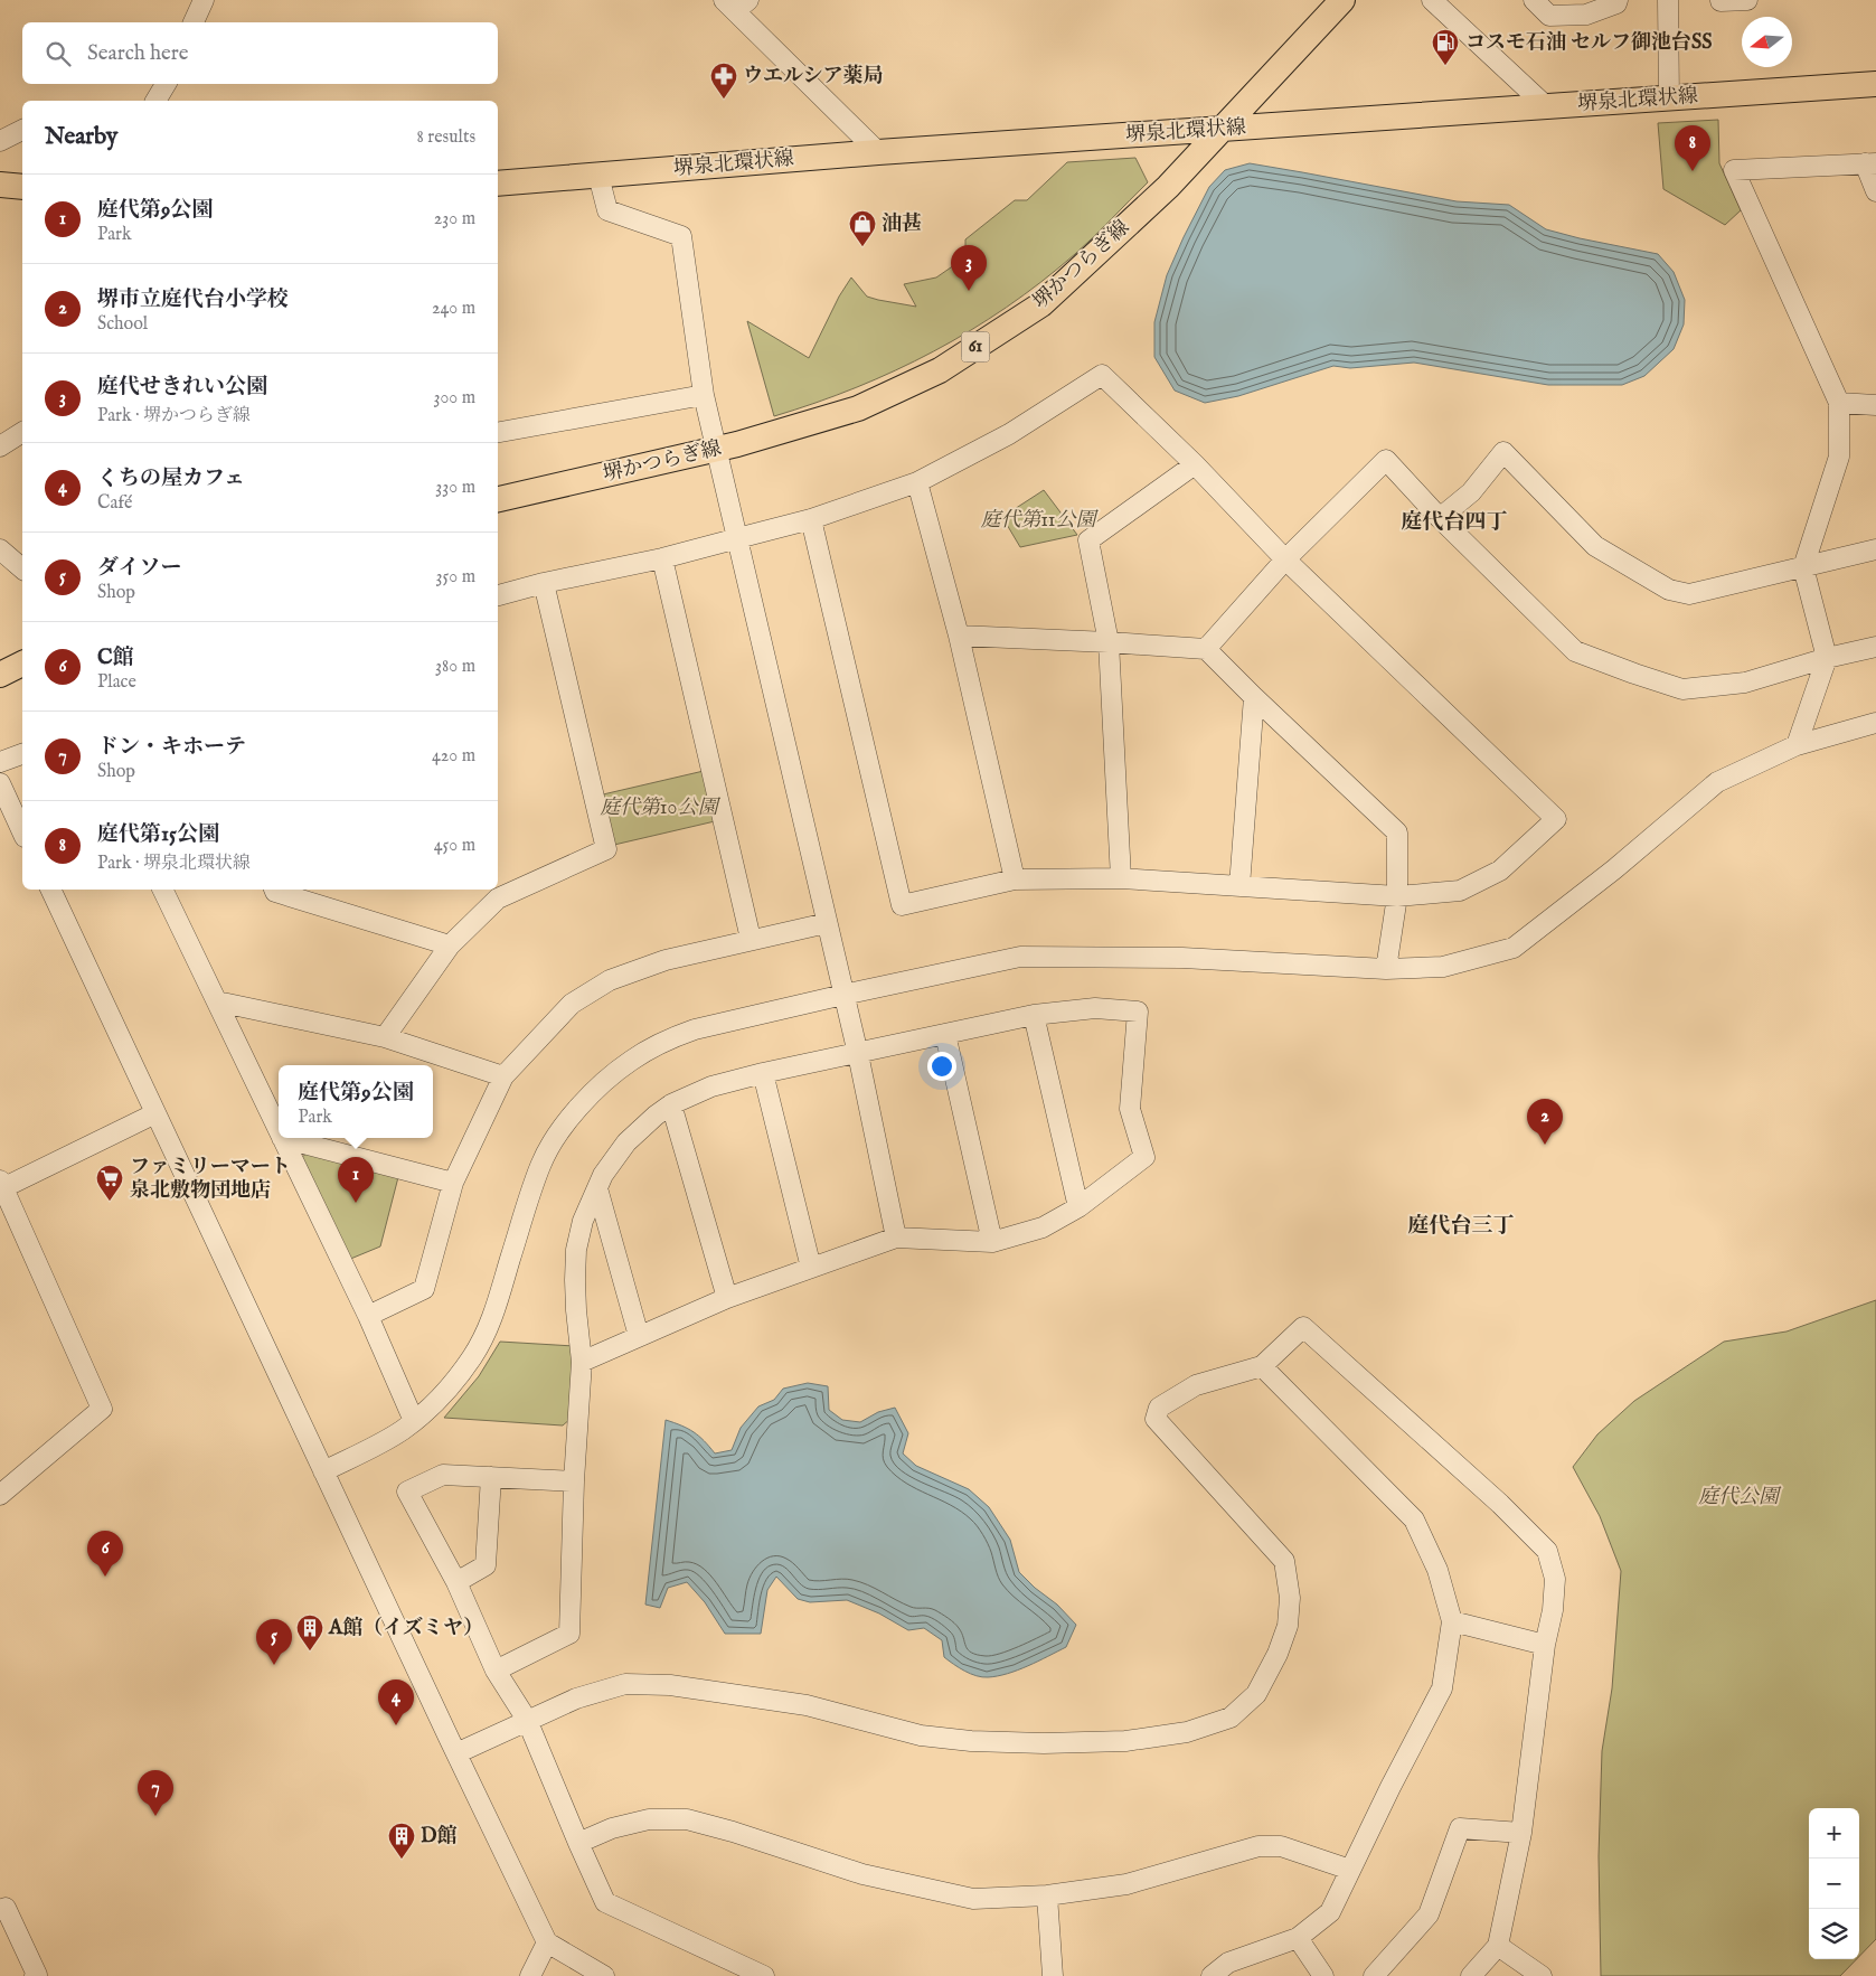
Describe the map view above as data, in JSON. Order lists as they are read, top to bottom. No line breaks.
{"streets":{"main road":["堺泉北環状線","堺かつらぎ線","61"]},"crossings":[["堺泉北環状線","堺かつらぎ線"]],"districts":["庭代台四丁","庭代台三丁"],"parks":["庭代第11公園","庭代第10公園","庭代公園"],"places":{"fuel station":["コスモ石油 セルフ御池台SS"],"pharmacy":["ウエルシア薬局"],"shop":["油甚"],"supermarket":["ファミリーマート 泉北敷物団地店"],"building":["A館（イズミヤ）","D館"]},"north":"left","page":{"search":"Search here","heading":["Nearby","8 results"],"pins":["8","3","2","1","6","5","4","7"],"list":[{"mark":"1","name":"庭代第9公園","note":"Park","value":"230 m"},{"mark":"2","name":"堺市立庭代台小学校","note":"School","value":"240 m"},{"mark":"3","name":"庭代せきれい公園","note":"Park · 堺かつらぎ線","value":"300 m"},{"mark":"4","name":"くちの屋カフェ","note":"Café","value":"330 m"},{"mark":"5","name":"ダイソー","note":"Shop","value":"350 m"},{"mark":"6","name":"C館","note":"Place","value":"380 m"},{"mark":"7","name":"ドン・キホーテ","note":"Shop","value":"420 m"},{"mark":"8","name":"庭代第15公園","note":"Park · 堺泉北環状線","value":"450 m"}],"popup":["庭代第9公園","Park"],"map_buttons":["+","−"]}}
